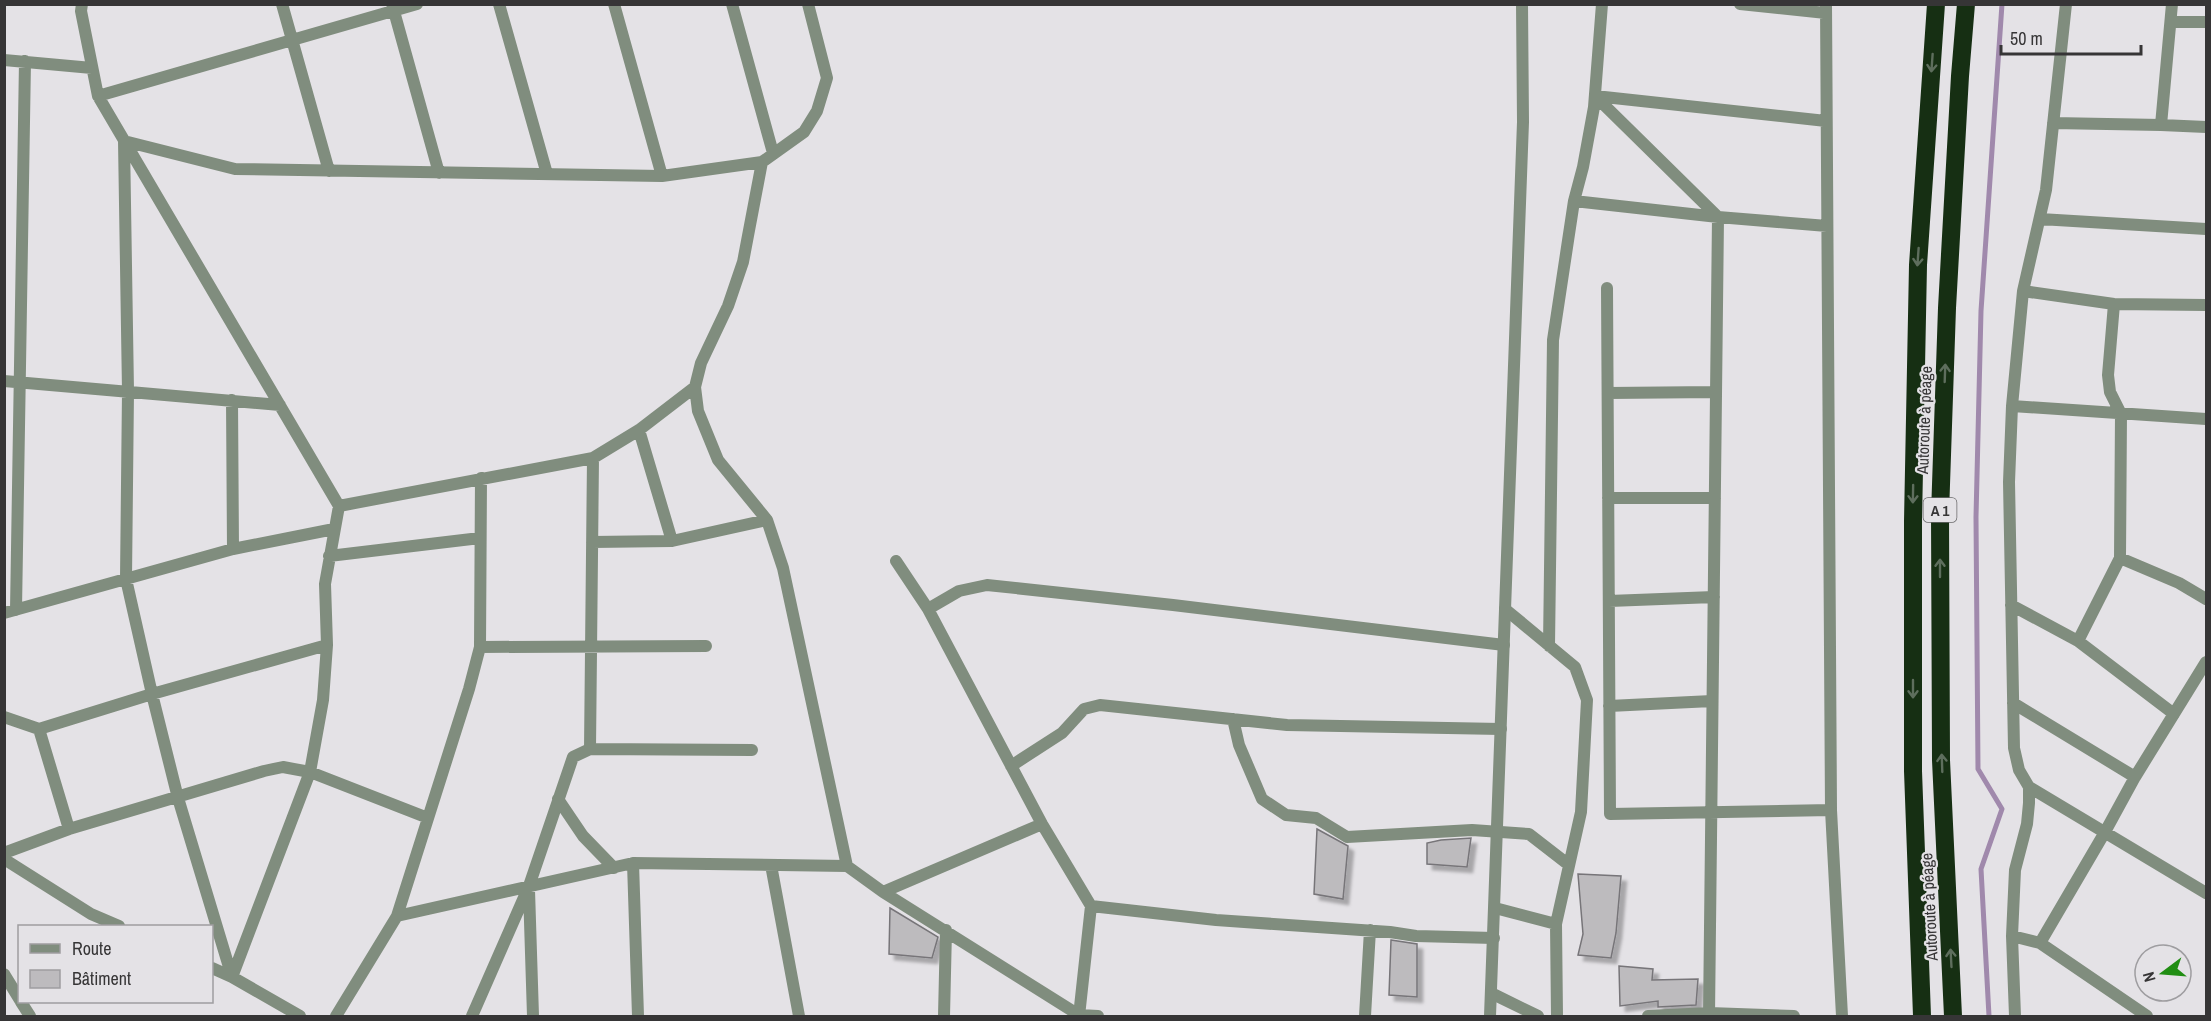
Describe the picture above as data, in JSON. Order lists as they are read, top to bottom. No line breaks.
{"streets":{"highway":["Autoroute à péage","A 1"]},"legend":["Route","Bâtiment"],"scale_bar":"50 m","north":"left"}
